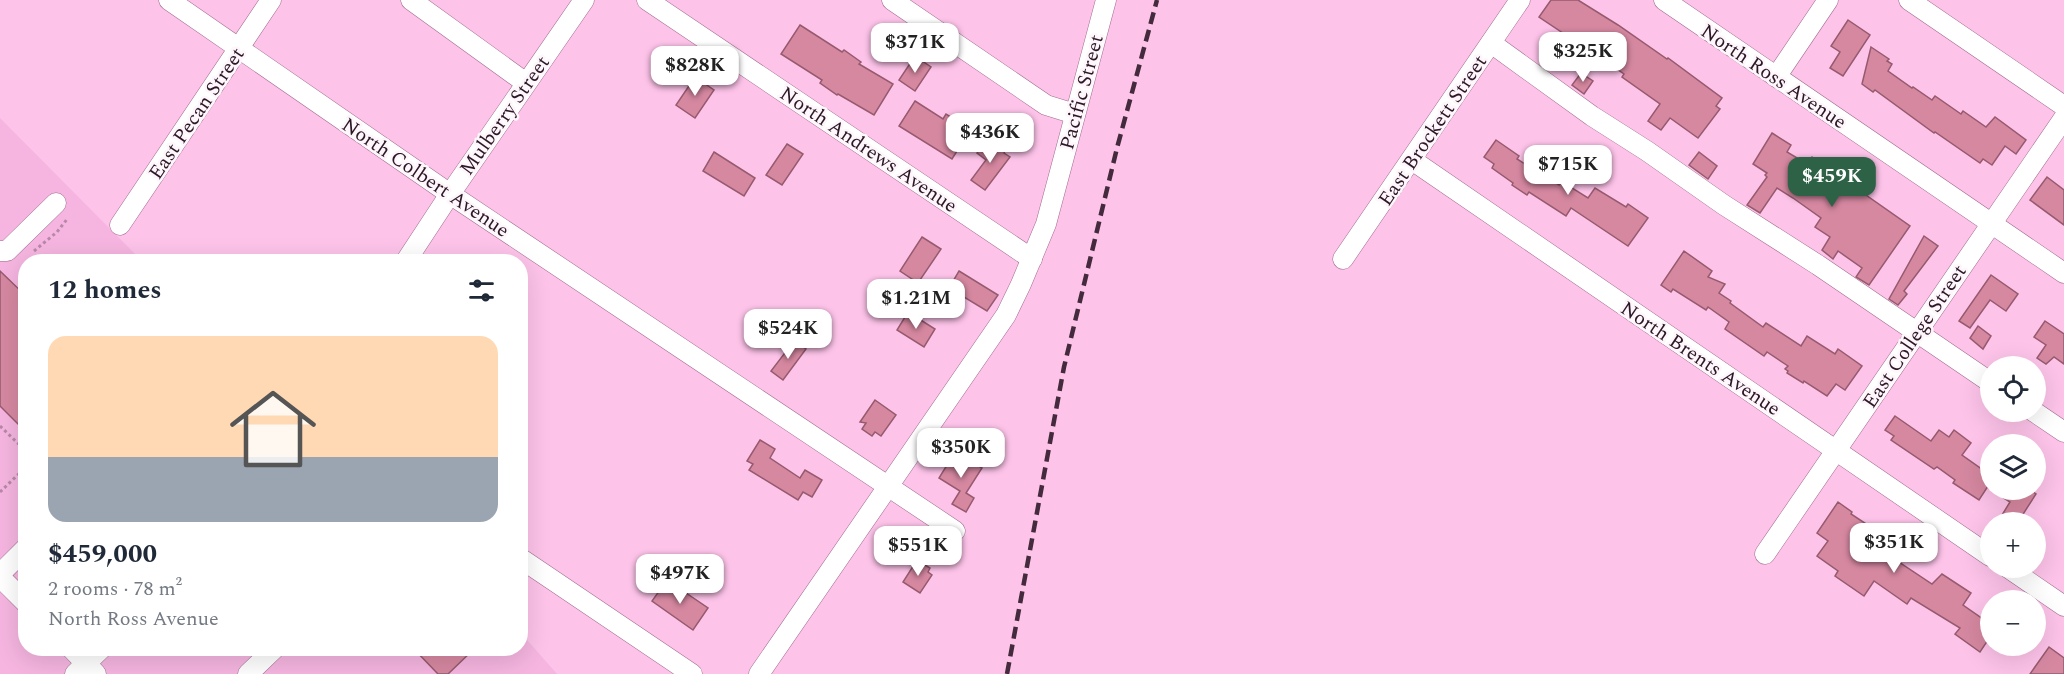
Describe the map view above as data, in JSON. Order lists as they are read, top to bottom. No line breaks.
{"streets":{"street":["North Ross Avenue","Pacific Street","East Pecan Street","Mulberry Street","East Brockett Street","North Andrews Avenue","North Colbert Avenue","East College Street","North Brents Avenue"]},"crossings":[["North Ross Avenue","East College Street"],["Pacific Street","North Andrews Avenue"],["Pacific Street","North Colbert Avenue"],["East Pecan Street","North Colbert Avenue"],["Mulberry Street","North Colbert Avenue"],["East Brockett Street","North Brents Avenue"],["East College Street","North Brents Avenue"]],"page":{"price":["$371K","$325K","$828K","$436K","$715K","$459K","$1.21M","$524K","$350K","$351K","$551K","$497K"],"heading":"12 homes","list":[{"name":"$459,000","note":"2 rooms · 78 m² · North Ross Avenue"}],"map_buttons":["+","−"]}}
